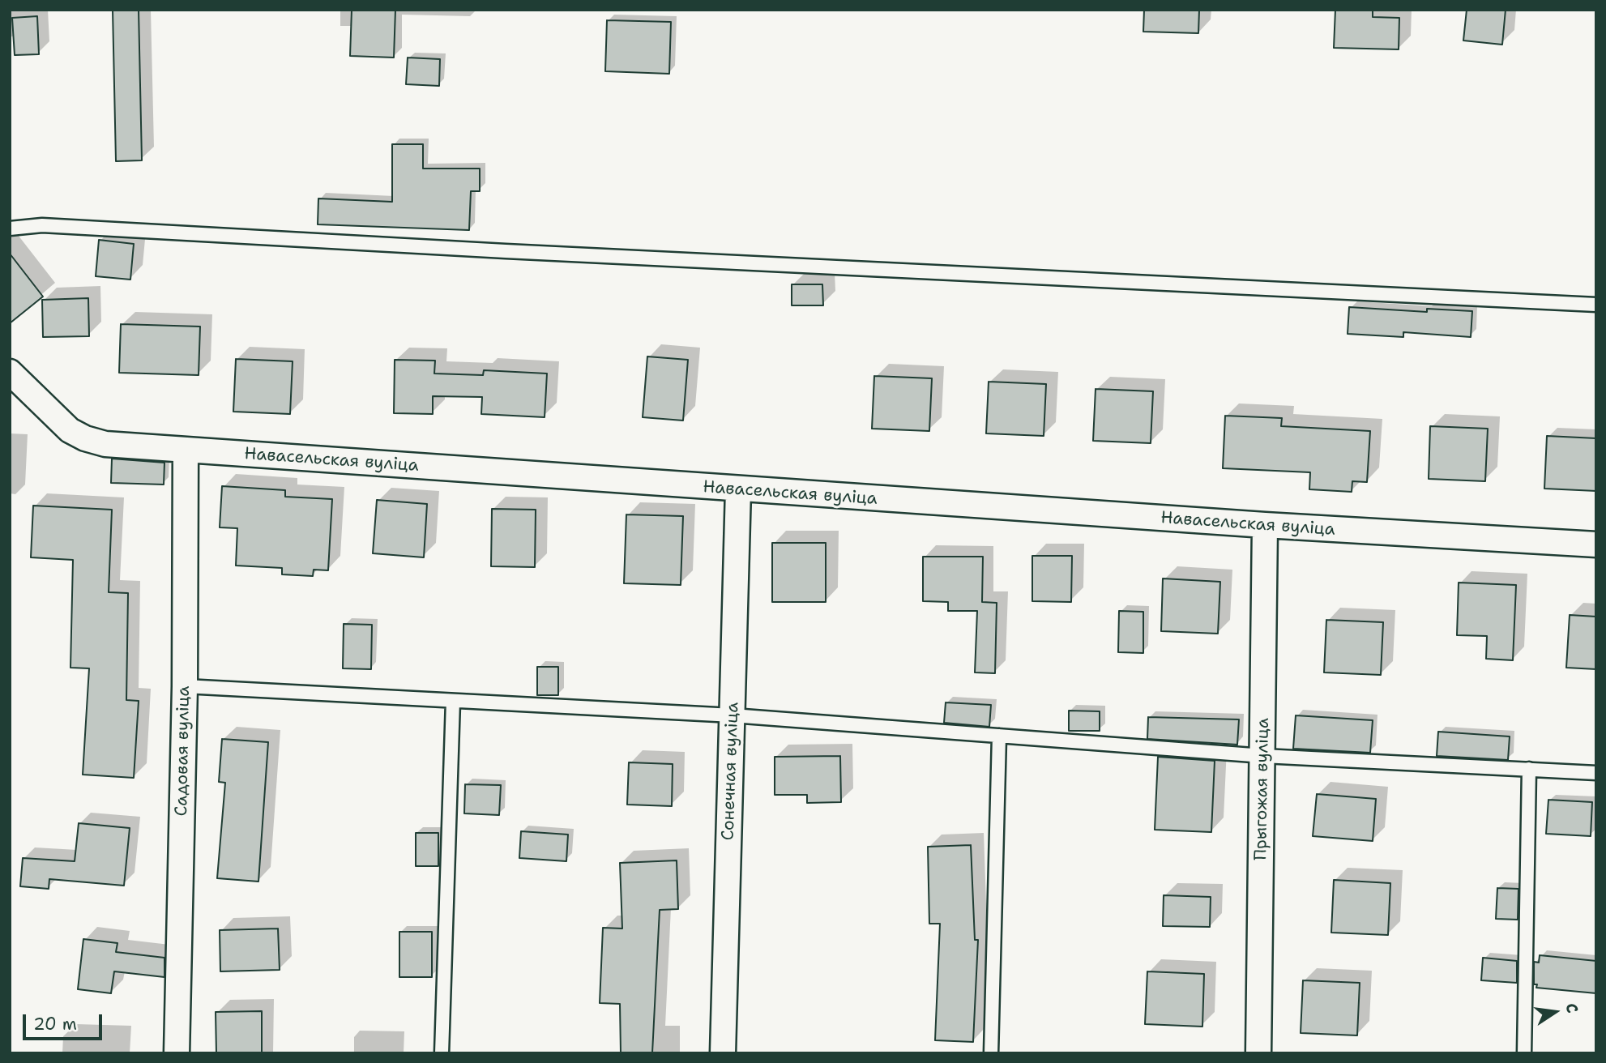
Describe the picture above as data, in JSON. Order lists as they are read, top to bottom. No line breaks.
{"streets":{"street":["Навасельская вуліца","Садовая вуліца","Сонечная вуліца","Прыгожая вуліца"]},"crossings":[["Навасельская вуліца","Садовая вуліца"],["Навасельская вуліца","Сонечная вуліца"],["Навасельская вуліца","Прыгожая вуліца"]],"scale_bar":"20 m","north":"right"}
